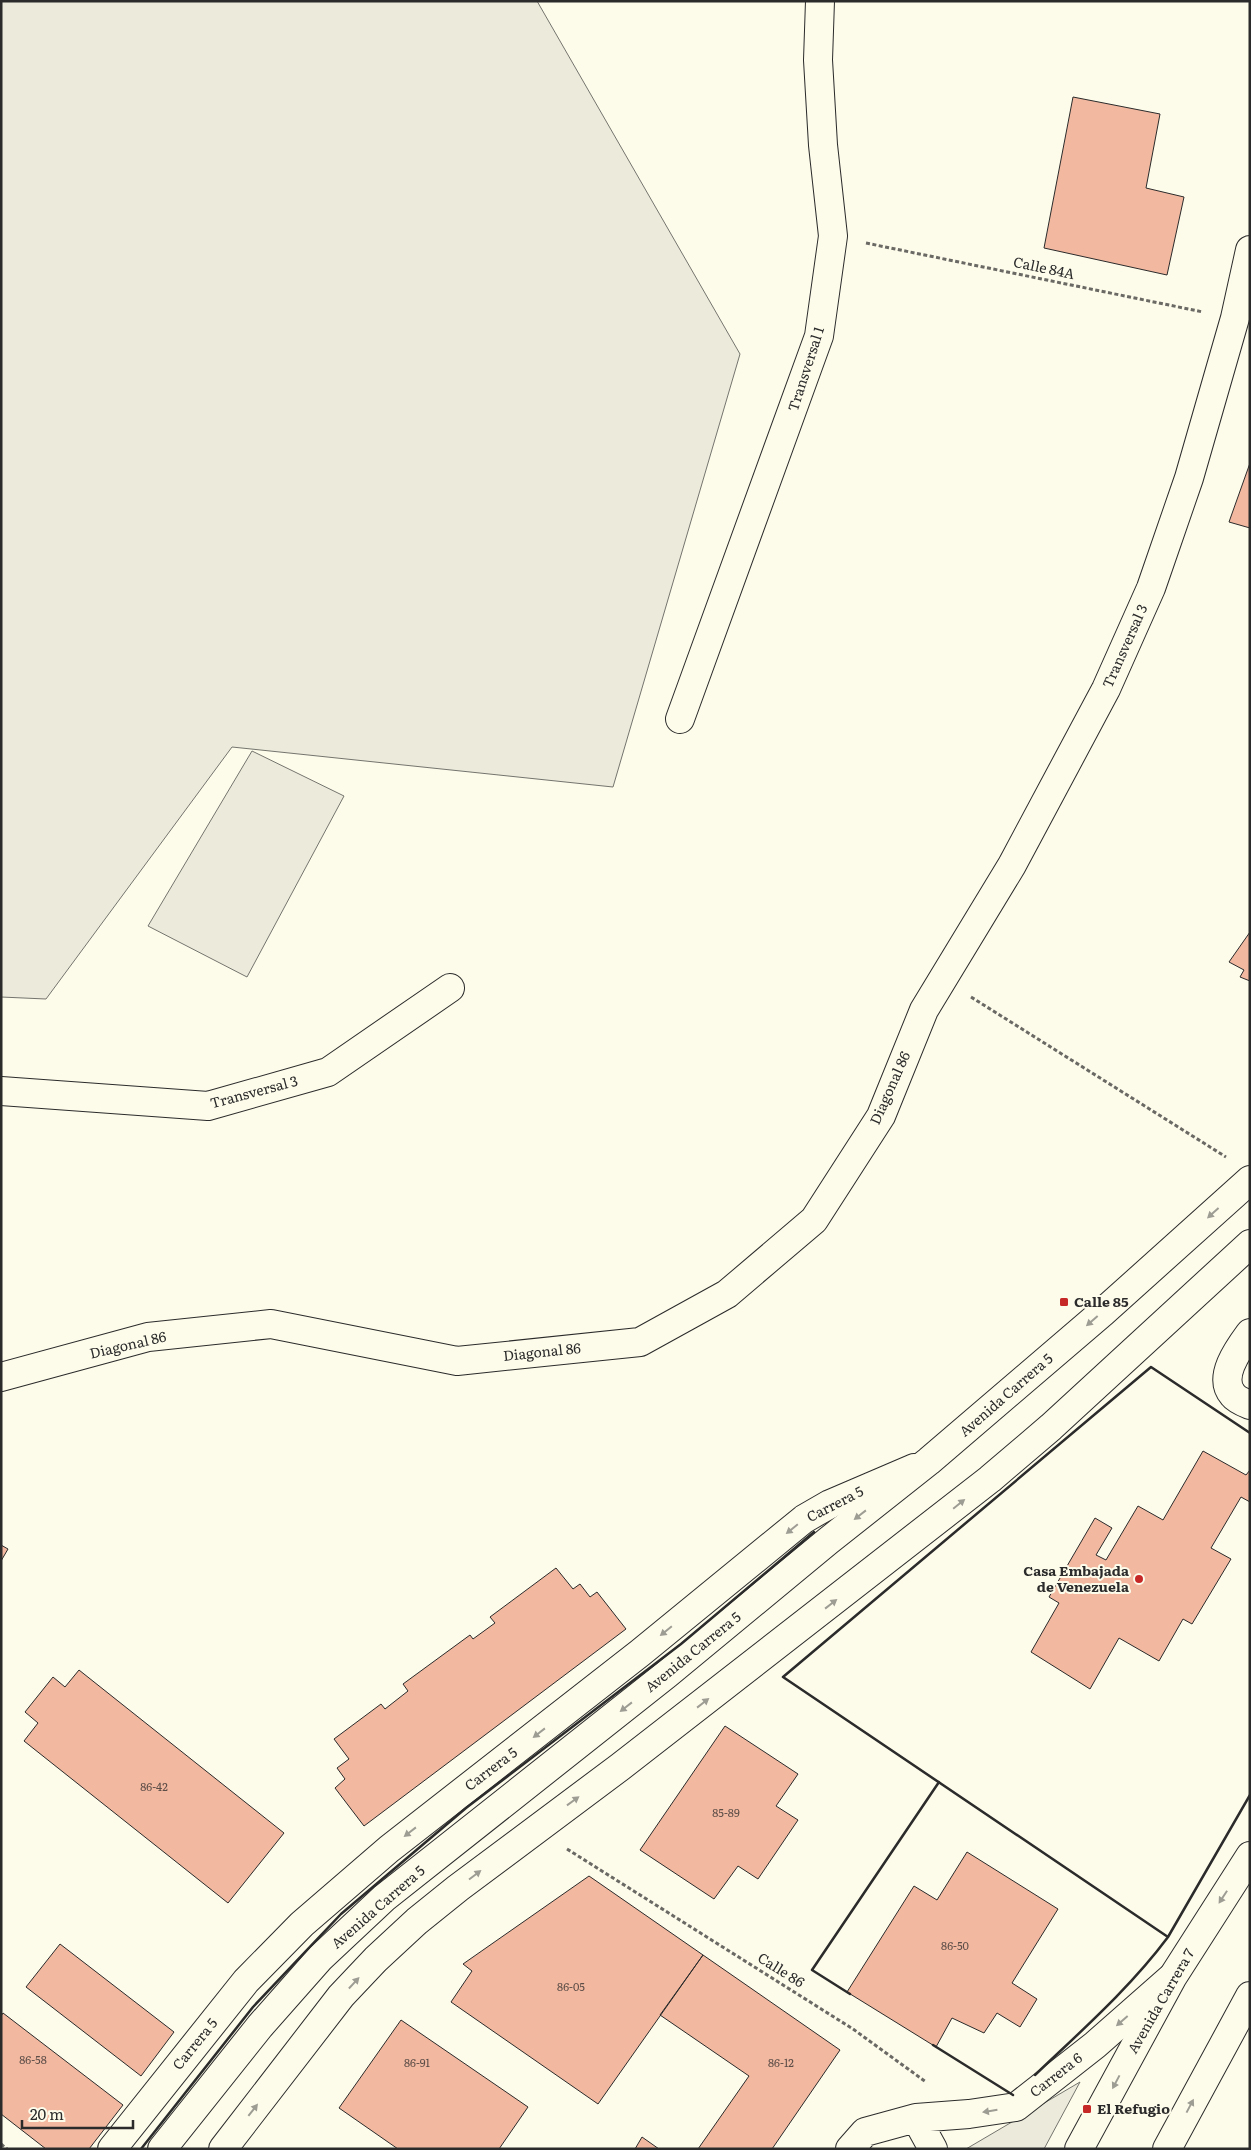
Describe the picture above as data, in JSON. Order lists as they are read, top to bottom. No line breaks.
{"streets":{"street":["Transversal 1","Transversal 3","Diagonal 86","Avenida Carrera 5","Carrera 5","Avenida Carrera 7","Carrera 6"],"path":["Calle 84A","Calle 86"]},"crossings":[["Calle 84A","Transversal 1"],["Calle 84A","Transversal 3"],["Transversal 3","Diagonal 86"],["Avenida Carrera 5","Carrera 5"],["Calle 86","Carrera 6"],["Avenida Carrera 7","Carrera 6"]],"one_way":["Carrera 6"],"places":{"transit":["Calle 85","El Refugio"],"other":["Casa Embajada de Venezuela"]},"house_numbers":["86-42","85-89","86-50","86-05","86-58","86-91","86-12"],"scale_bar":"20 m"}
